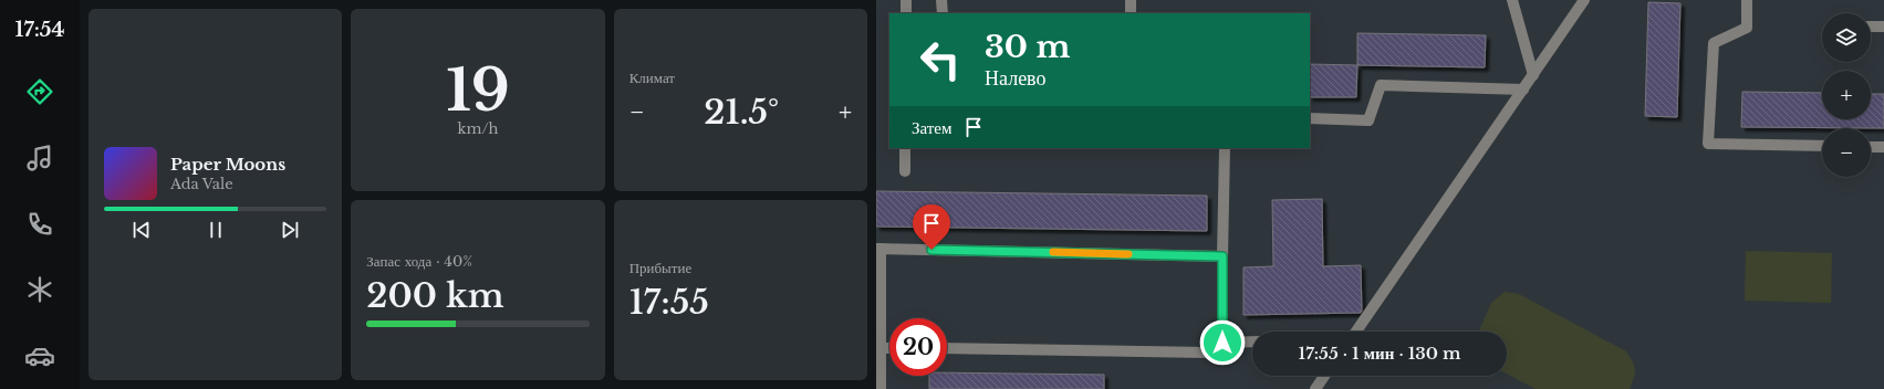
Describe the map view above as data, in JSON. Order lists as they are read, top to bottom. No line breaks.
{"page":{"tabs":"17:54","tile":[["19","km/h"],"Климат",["Запас хода · 40%","200 km"],["Прибытие","17:55"]],"map_buttons":["+","−"],"turn":["30 m","Налево"],"heat":["−","21.5°","+"],"then":"Затем","song":["Paper Moons","Ada Vale"],"limit":"20","trip":"17:55 · 1 мин · 130 m"}}
